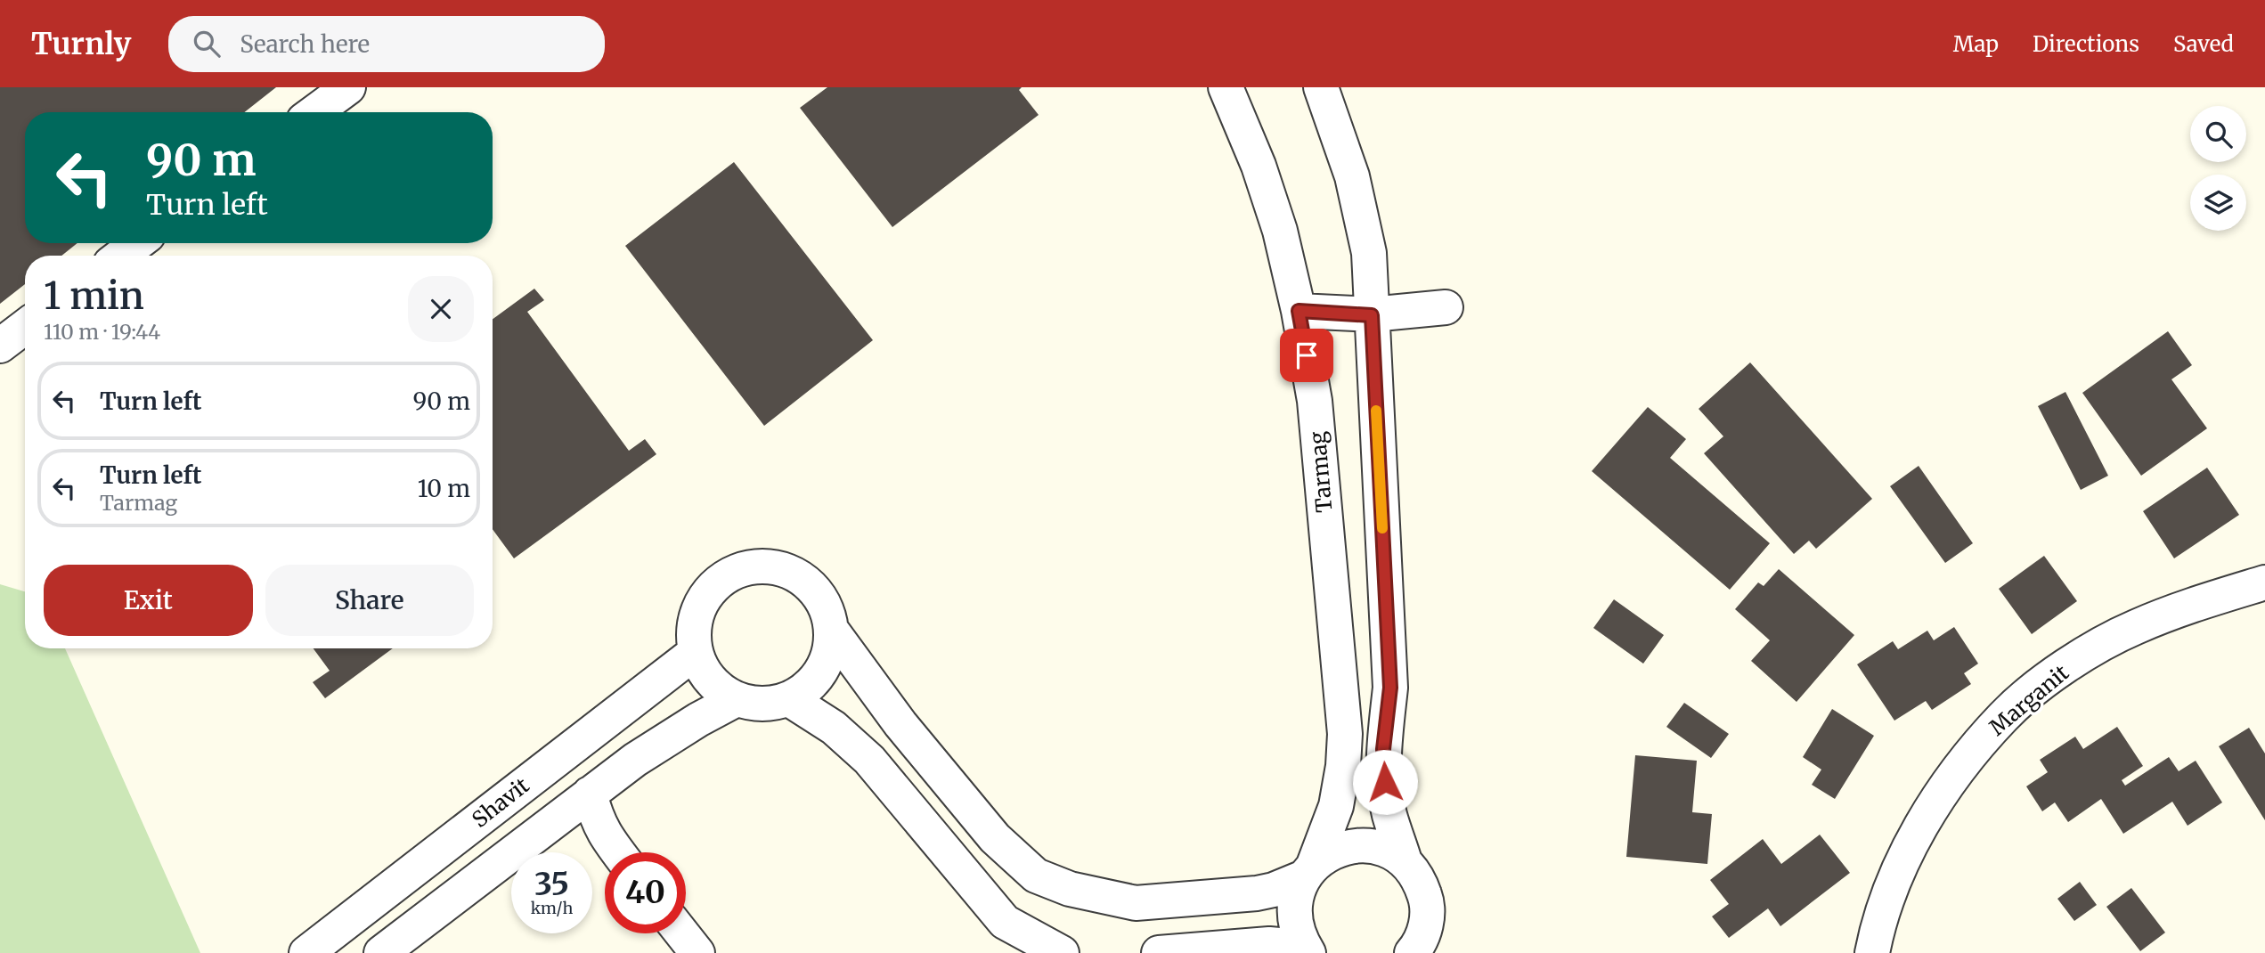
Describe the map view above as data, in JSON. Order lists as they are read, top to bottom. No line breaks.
{"streets":{"street":["Tarmag","Marganit","Shavit"]},"page":{"header":"Turnly","search":"Search here","nav":["Map","Directions","Saved"],"turn":["90 m","Turn left"],"heading":["1 min","110 m · 19:44"],"list":[{"name":"Turn left","value":"90 m"},{"name":"Turn left","note":"Tarmag","value":"10 m"}],"buttons":["Exit","Share"],"speed":"35 km/h","limit":"40"}}
